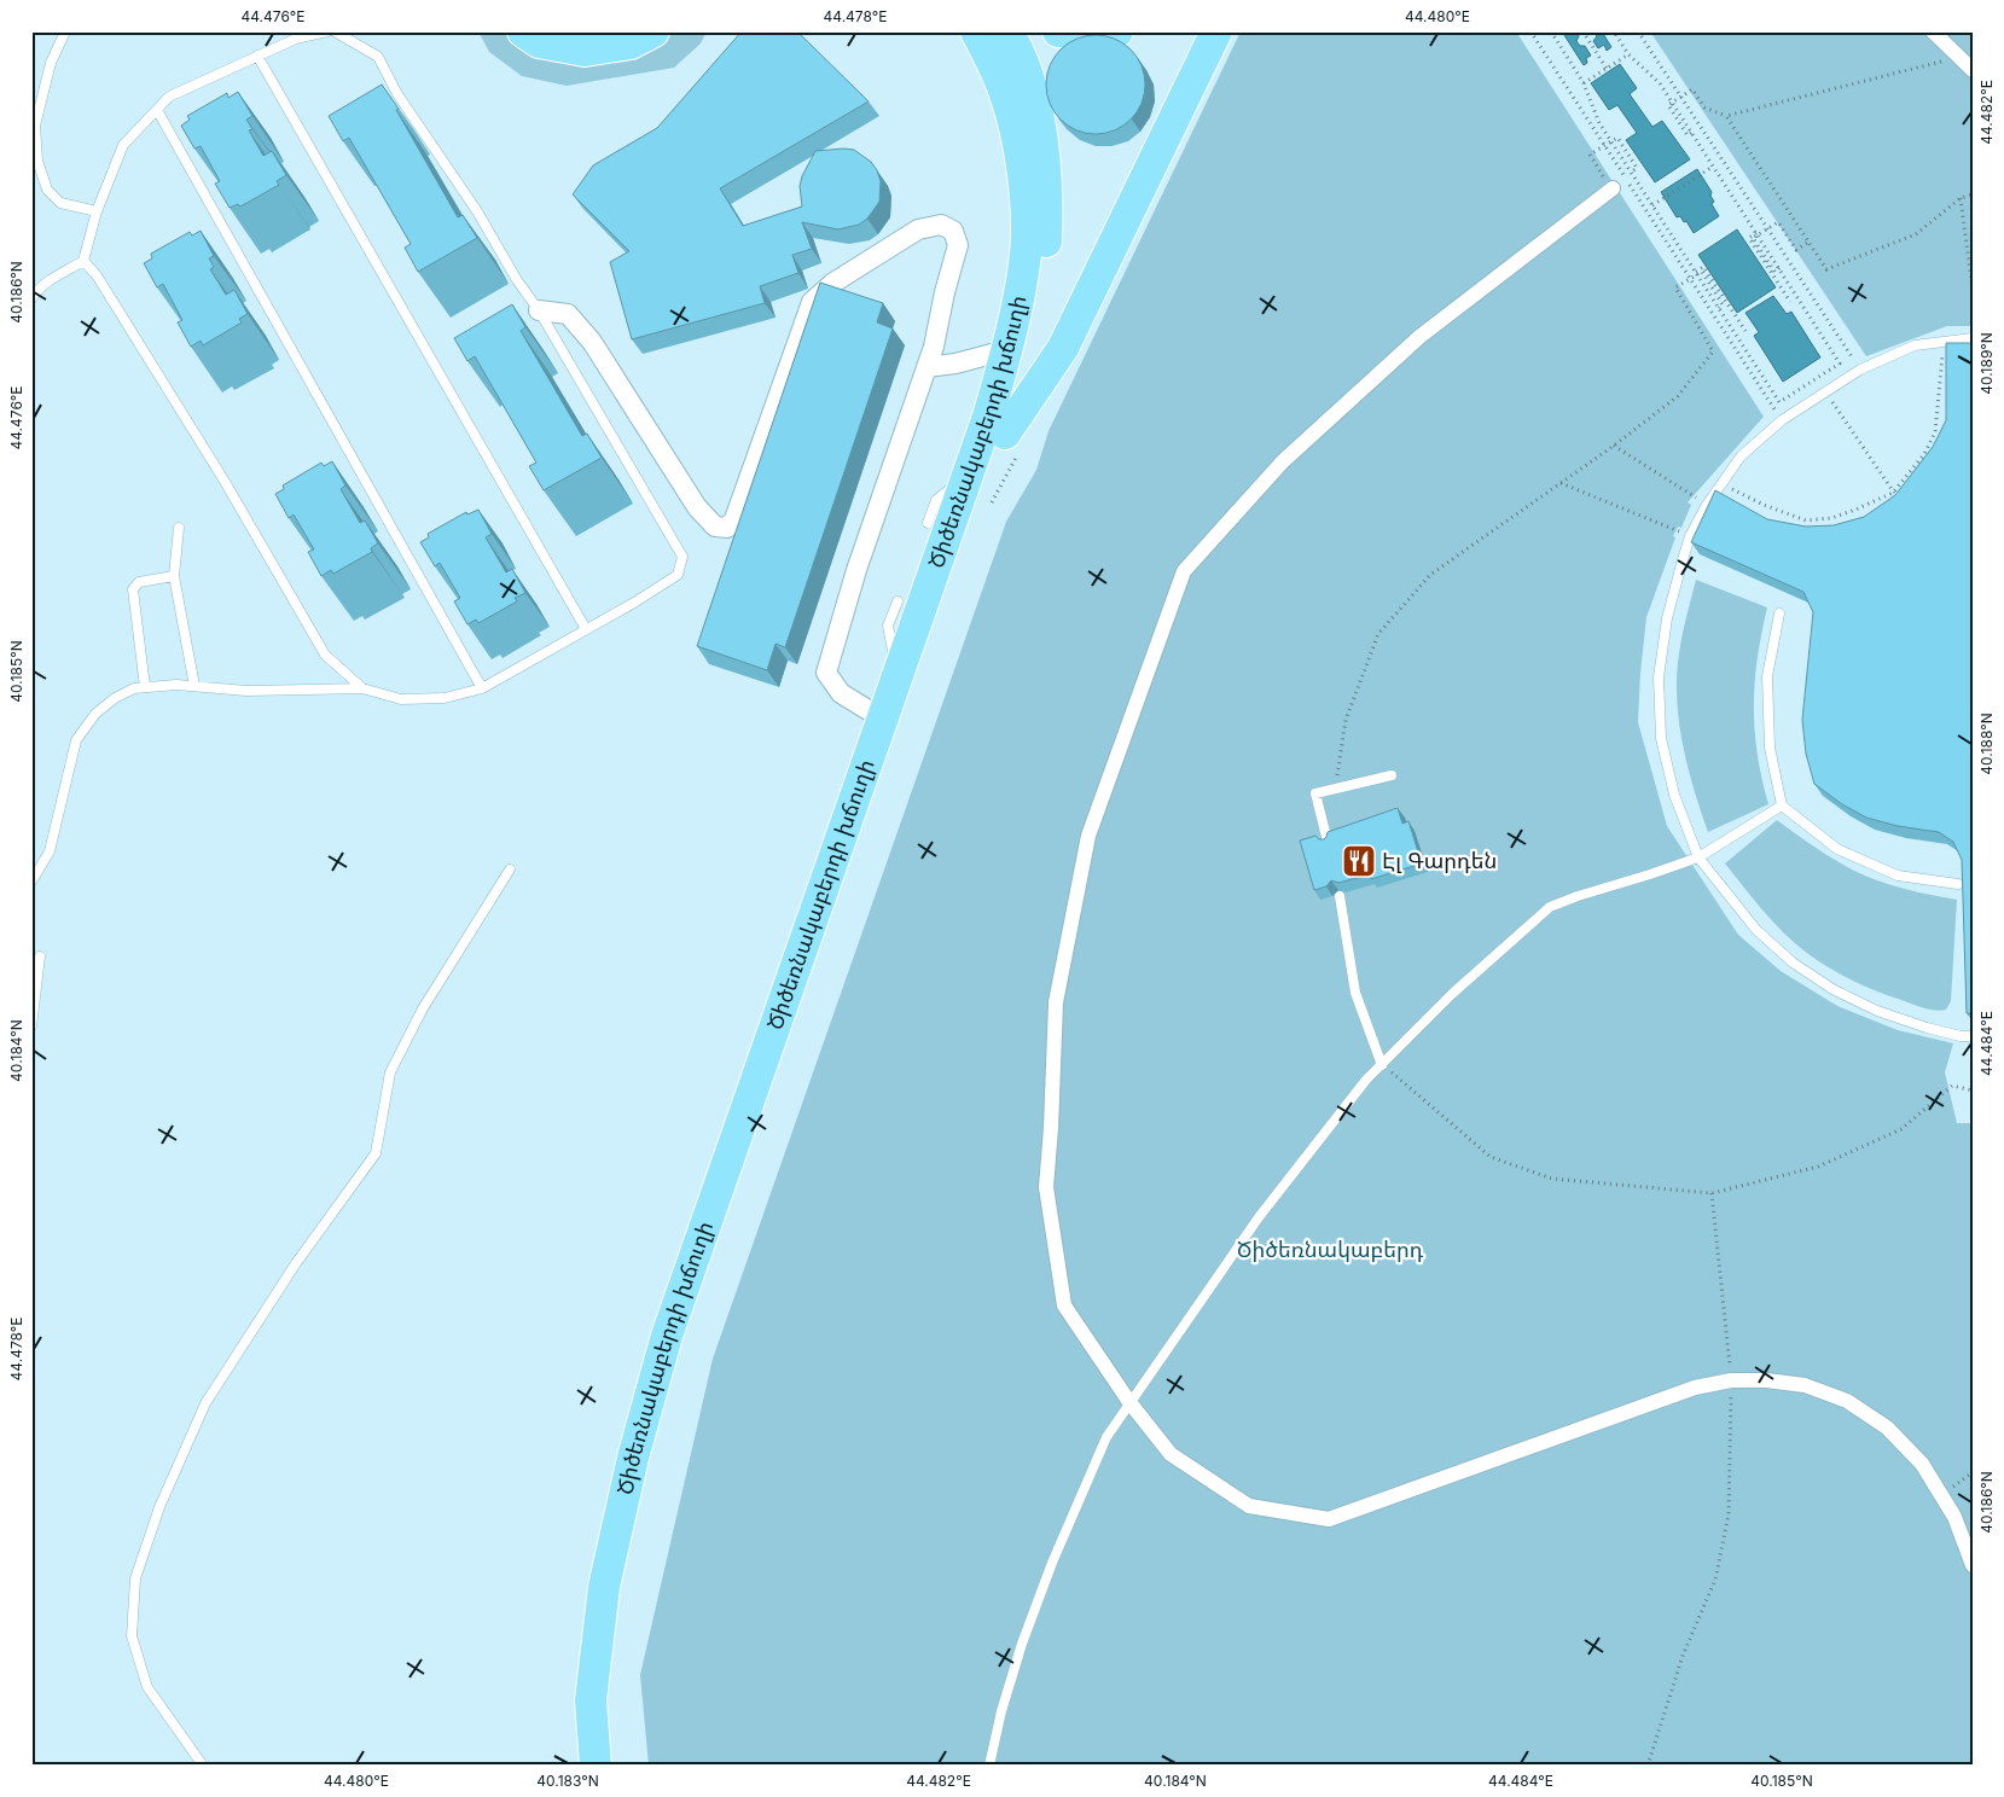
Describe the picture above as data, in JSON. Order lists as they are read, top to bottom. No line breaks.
{"streets":{"main road":["Ծիծեռնակաբերդի խճուղի"]},"parks":["Ծիծեռնակաբերդ"],"places":{"restaurant":["Էլ Գարդեն"]},"coordinates":["44.476°E","44.478°E","44.480°E","44.482°E","40.186°N","40.189°N","40.185°N","40.188°N","44.484°E","40.184°N","40.183°N"]}
